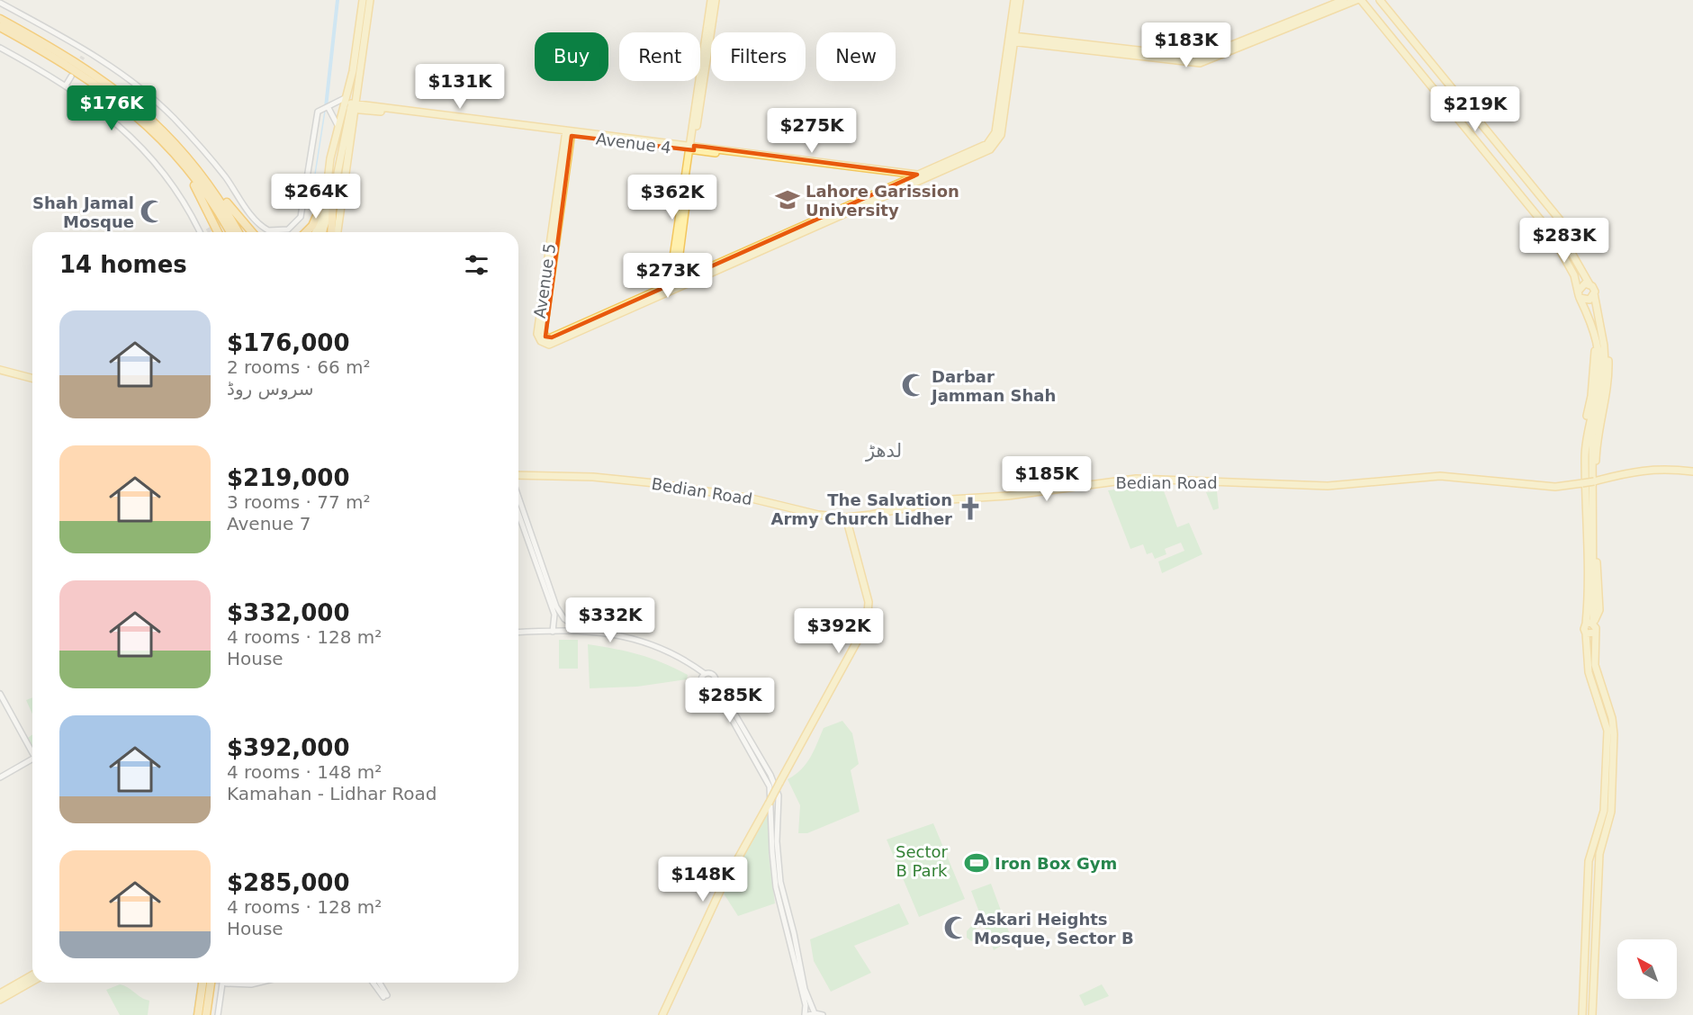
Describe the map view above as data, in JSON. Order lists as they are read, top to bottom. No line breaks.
{"streets":{"main road":["Avenue 4","Avenue 5","Bedian Road"]},"crossings":[["Avenue 4","Avenue 5"]],"districts":["لدھڑ"],"parks":["Sector B Park"],"places":{"school or university":["Lahore Garission University"],"mosque":["Shah Jamal Mosque","Darbar Jamman Shah","Askari Heights Mosque, Sector B"],"church":["The Salvation Army Church Lidher"],"sports":["Iron Box Gym"]},"north":"top left","page":{"price":["$183K","$131K","$176K","$219K","$275K","$264K","$362K","$283K","$273K","$185K","$332K","$392K","$285K","$148K"],"chip":["Buy","Rent","Filters","New"],"heading":"14 homes","list":[{"name":"$176,000","note":"2 rooms · 66 m² · سروس روڈ"},{"name":"$219,000","note":"3 rooms · 77 m² · Avenue 7"},{"name":"$332,000","note":"4 rooms · 128 m² · House"},{"name":"$392,000","note":"4 rooms · 148 m² · Kamahan - Lidhar Road"},{"name":"$285,000","note":"4 rooms · 128 m² · House"}]}}
